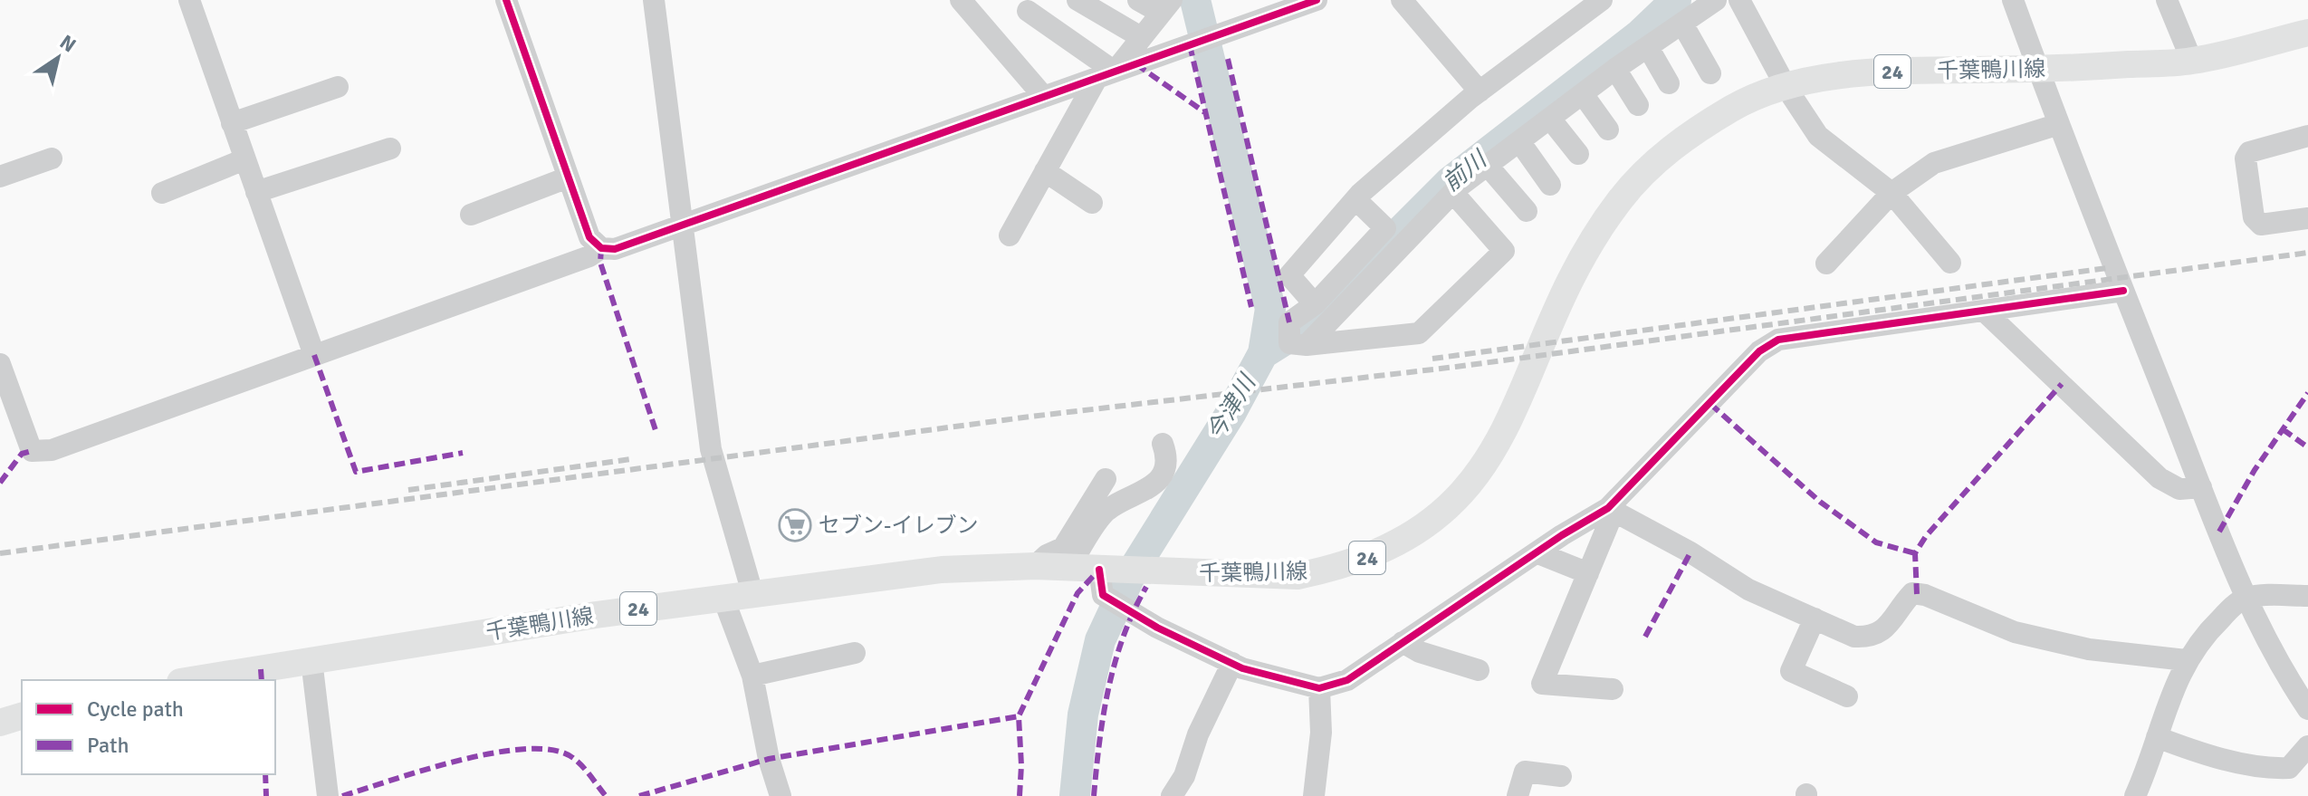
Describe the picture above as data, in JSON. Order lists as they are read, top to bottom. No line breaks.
{"streets":{"main road":["千葉鴨川線","24"]},"water":["前川","今津川"],"places":{"supermarket":["セブン-イレブン"]},"legend":["Cycle path","Path"],"north":"top right"}
